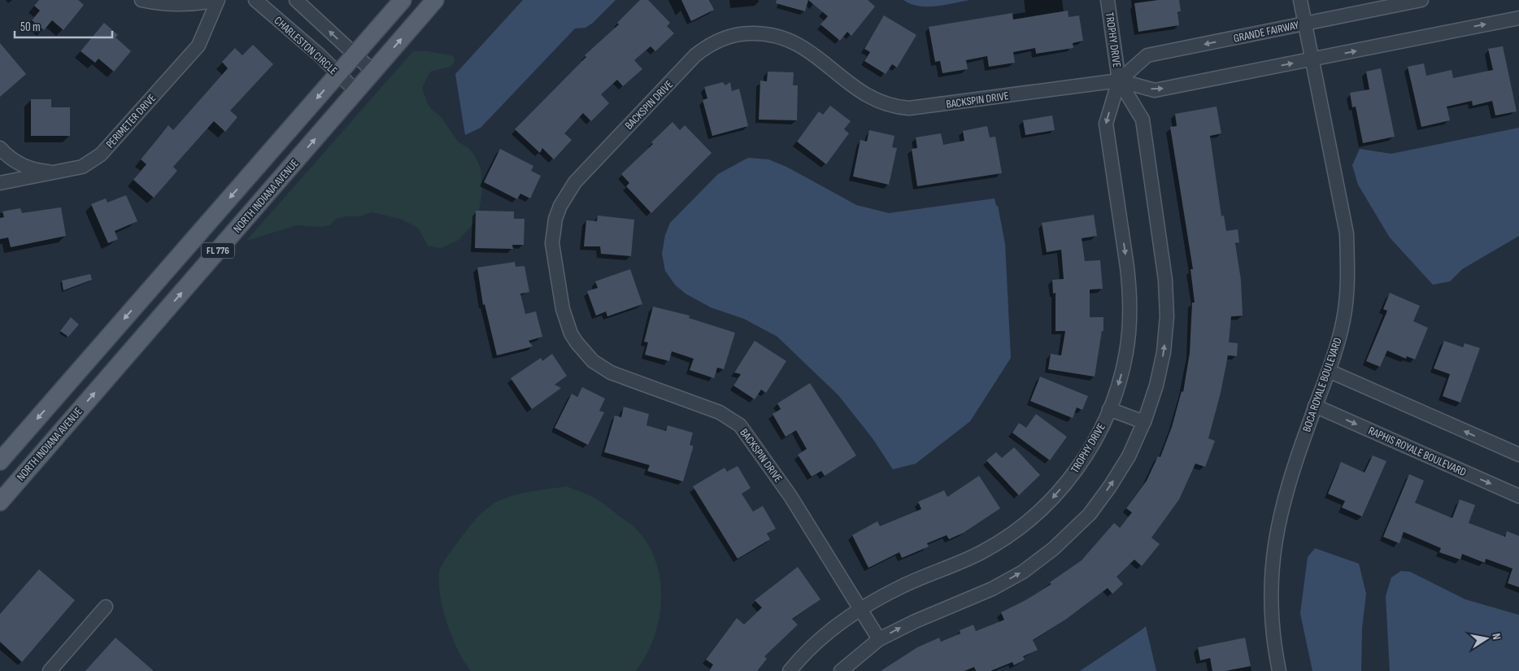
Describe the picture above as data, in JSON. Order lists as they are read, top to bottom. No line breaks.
{"streets":{"main road":["NORTH INDIANA AVENUE","FL 776"],"street":["GRANDE FAIRWAY","TROPHY DRIVE","CHARLESTON CIRCLE","BACKSPIN DRIVE","PERIMETER DRIVE","BOCA ROYALE BOULEVARD","RAPHIS ROYALE BOULEVARD"]},"crossings":[["GRANDE FAIRWAY","TROPHY DRIVE"],["GRANDE FAIRWAY","BACKSPIN DRIVE"],["GRANDE FAIRWAY","BOCA ROYALE BOULEVARD"],["TROPHY DRIVE","BACKSPIN DRIVE"],["CHARLESTON CIRCLE","NORTH INDIANA AVENUE"],["CHARLESTON CIRCLE","FL 776"],["BACKSPIN DRIVE","BOCA ROYALE BOULEVARD"],["BOCA ROYALE BOULEVARD","RAPHIS ROYALE BOULEVARD"]],"one_way":["GRANDE FAIRWAY"],"scale_bar":"50 m","north":"right"}
